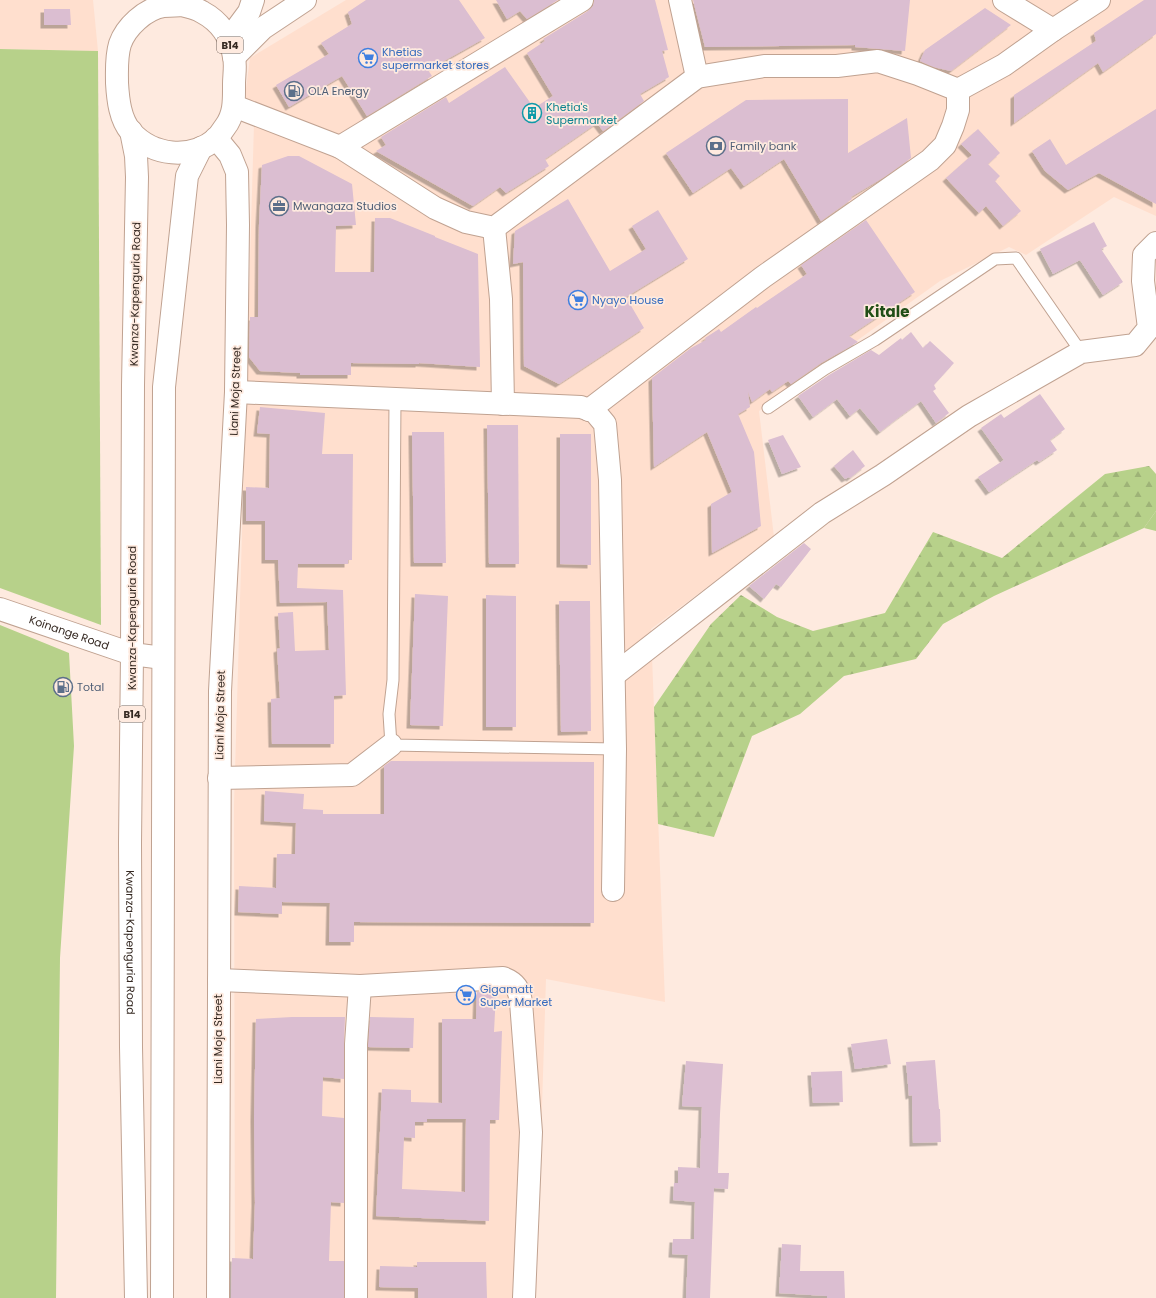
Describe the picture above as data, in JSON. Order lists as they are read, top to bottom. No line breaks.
{"streets":{"main road":["B14","Kwanza-Kapenguria Road","Liani Moja Street","Koinange Road"]},"crossings":[["B14","Kwanza-Kapenguria Road"],["B14","Liani Moja Street"],["B14","Koinange Road"],["Kwanza-Kapenguria Road","Liani Moja Street"],["Kwanza-Kapenguria Road","Koinange Road"]],"districts":["Kitale"],"places":{"supermarket":["Khetias supermarket stores","Nyayo House","Gigamatt Super Market"],"fuel station":["OLA Energy","Total"],"building":["Khetia's Supermarket"],"bank":["Family bank"],"office":["Mwangaza Studios"]}}
